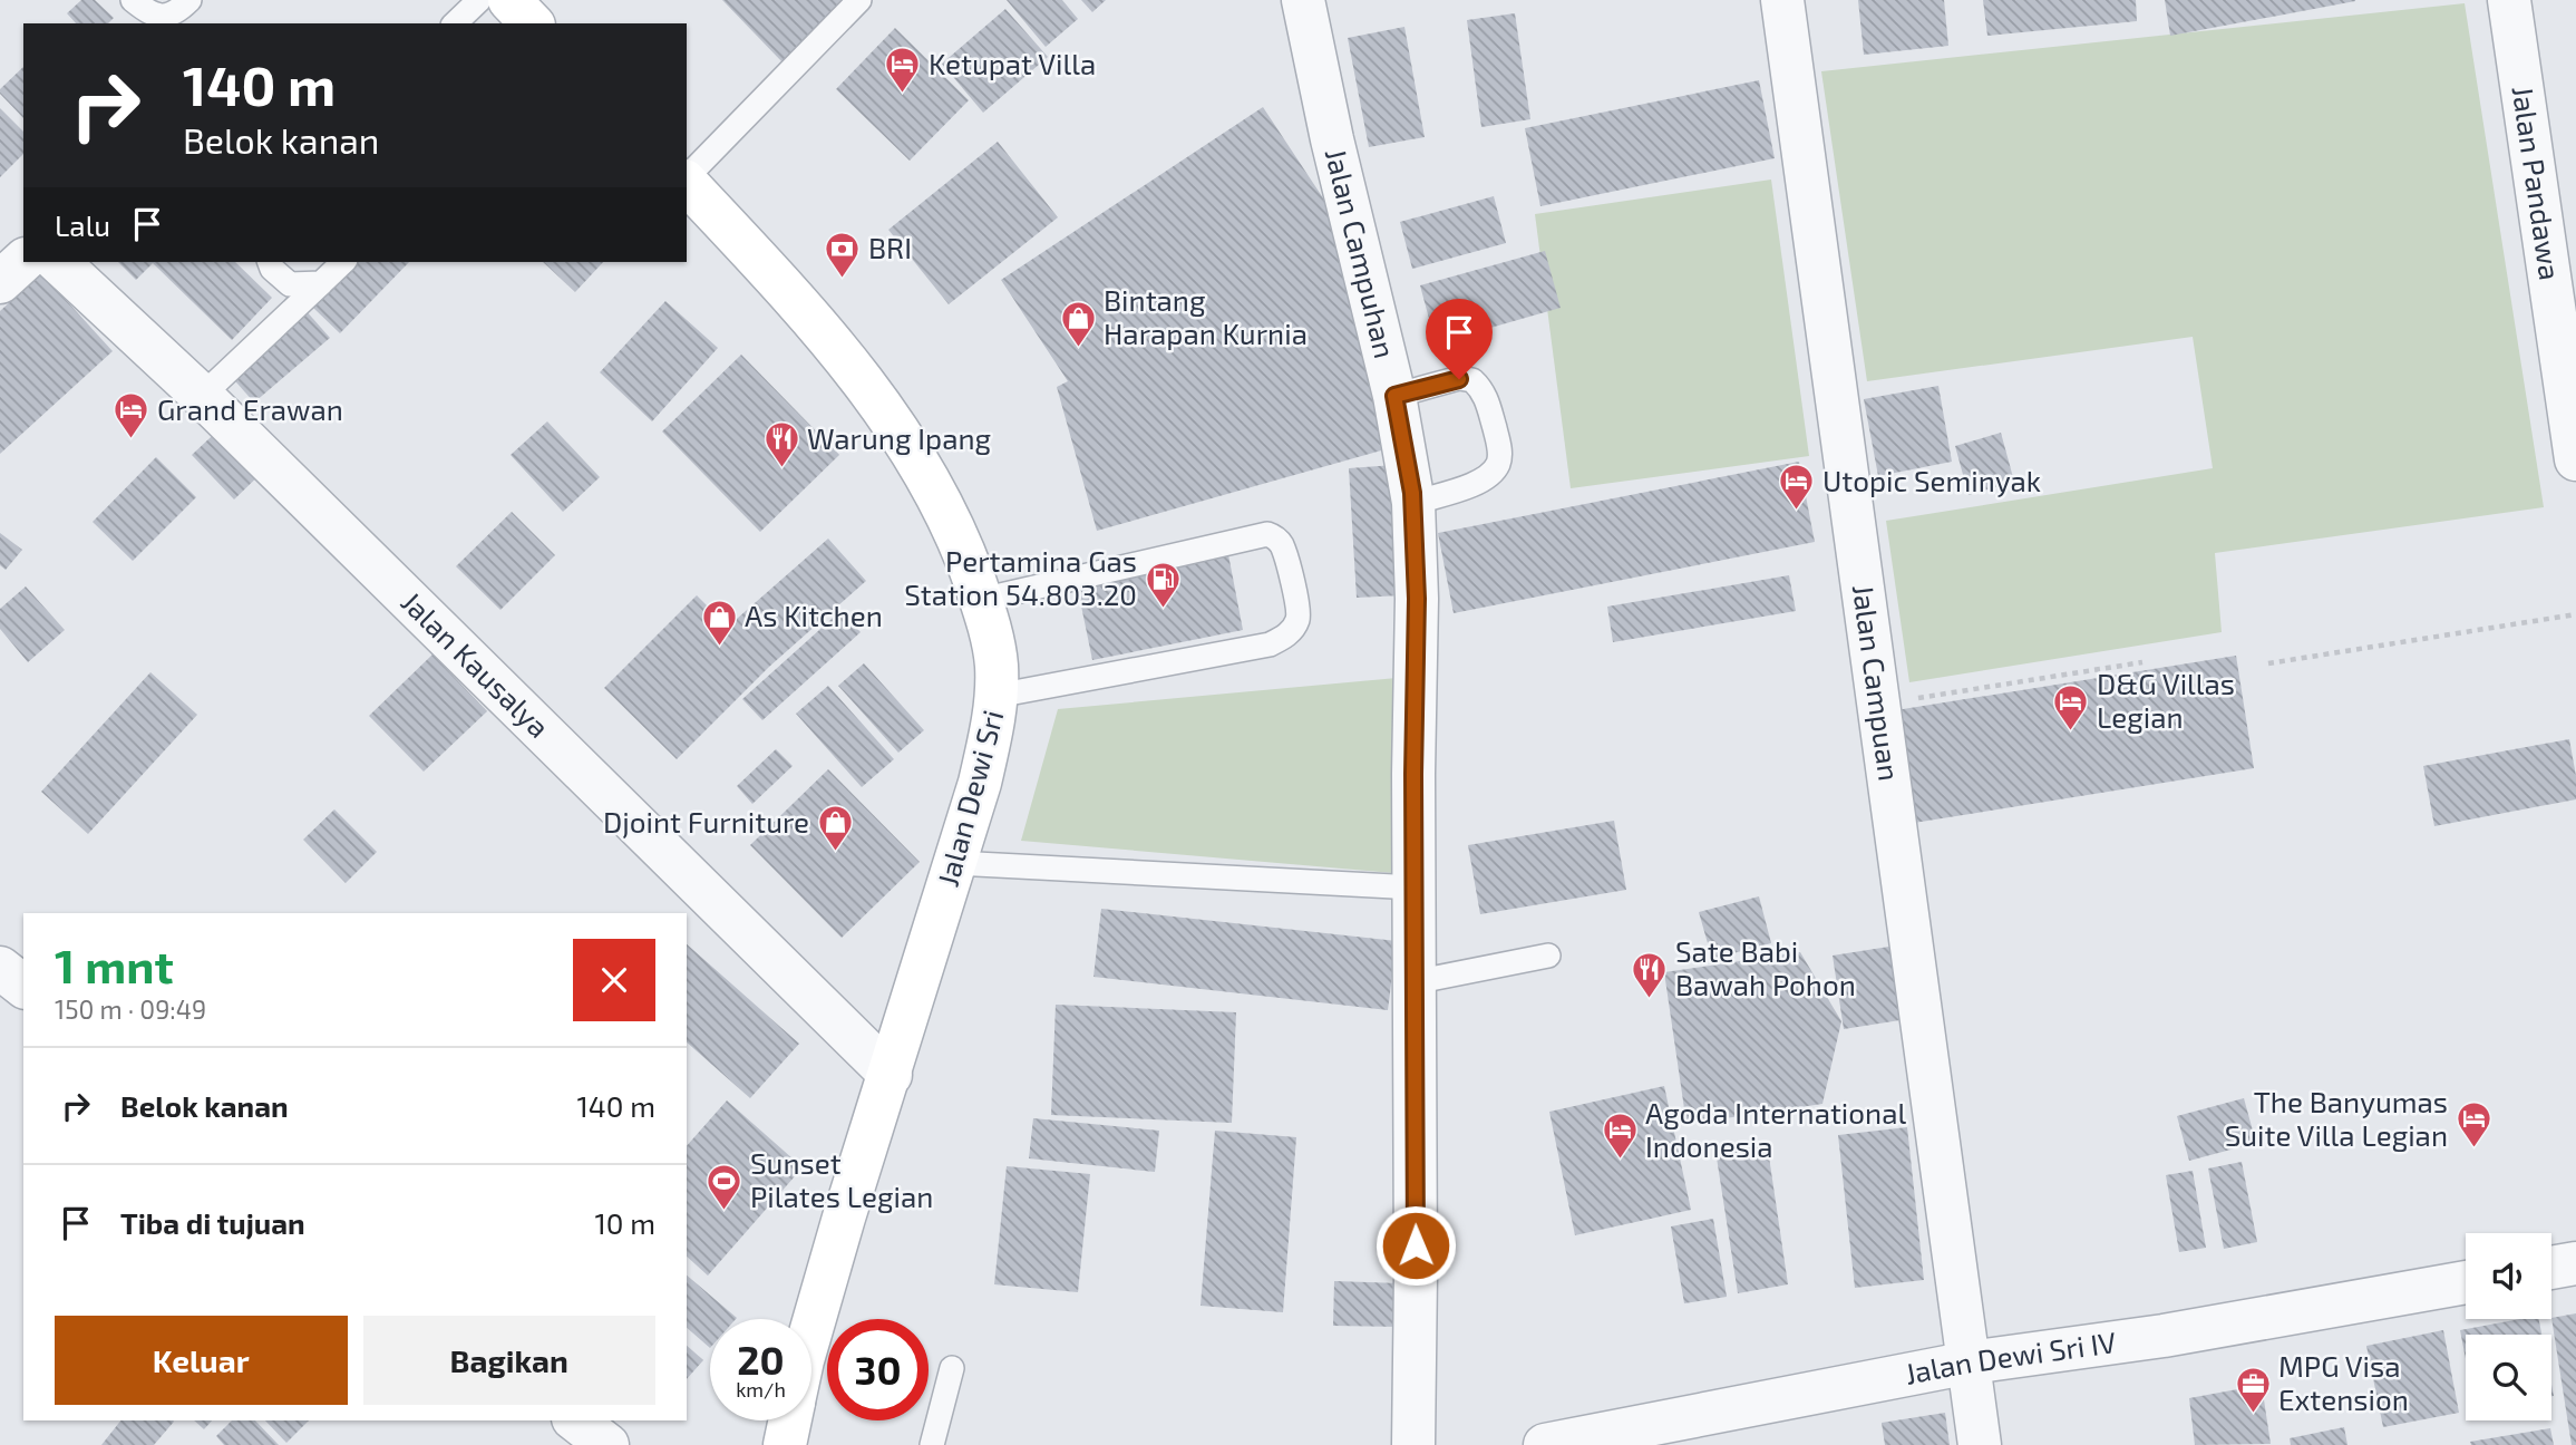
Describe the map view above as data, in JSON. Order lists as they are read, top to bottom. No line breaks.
{"streets":{"street":["Jalan Pandawa","Jalan Campuhan","Jalan Kausalya","Jalan Campuan","Jalan Dewi Sri","Jalan Dewi Sri IV"]},"crossings":[["Jalan Kausalya","Jalan Dewi Sri"],["Jalan Campuan","Jalan Dewi Sri IV"]],"places":{"hotel":["Ketupat Villa","Grand Erawan","Utopic Seminyak","D&G Villas Legian","The Banyumas Suite Villa Legian","Agoda International Indonesia"],"bank":["BRI"],"shop":["Bintang Harapan Kurnia","As Kitchen","Djoint Furniture"],"restaurant":["Warung Ipang","Sate Babi Bawah Pohon"],"fuel station":["Pertamina Gas Station 54.803.20"],"sports":["Sunset Pilates Legian"],"office":["MPG Visa Extension"]},"page":{"turn":["140 m","Belok kanan"],"then":"Lalu","heading":["1 mnt","150 m · 09:49"],"list":[{"name":"Belok kanan","value":"140 m"},{"name":"Tiba di tujuan","value":"10 m"}],"buttons":["Keluar","Bagikan"],"speed":"20 km/h","limit":"30"}}
